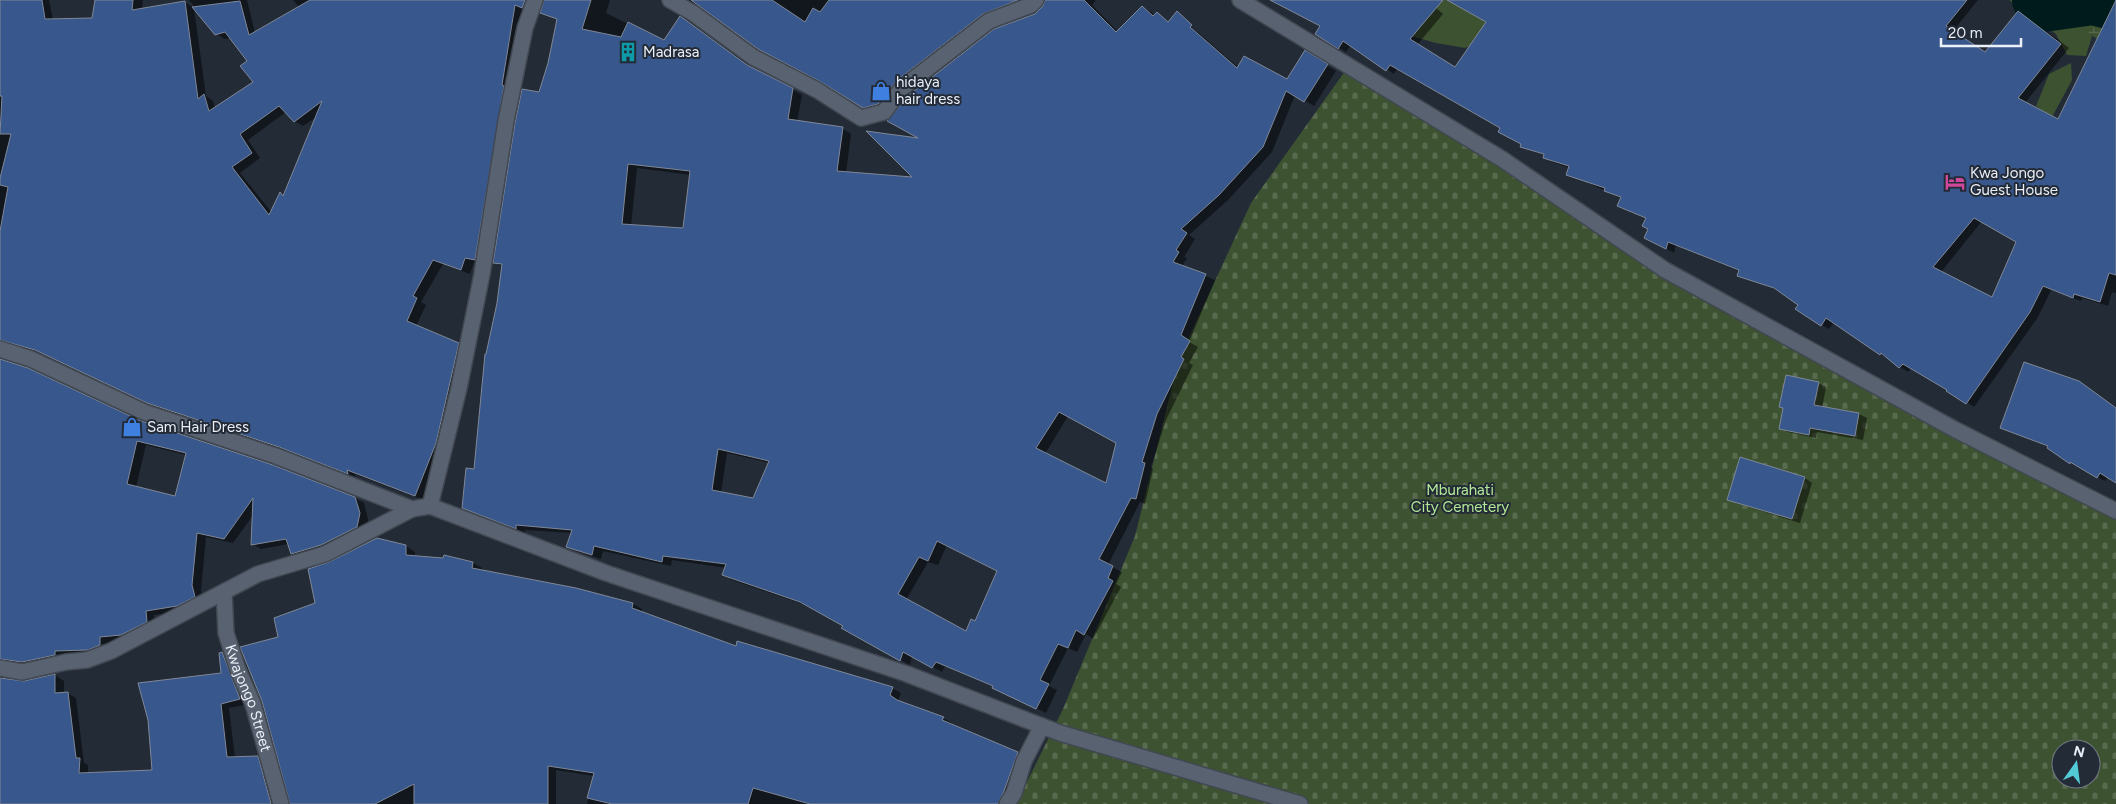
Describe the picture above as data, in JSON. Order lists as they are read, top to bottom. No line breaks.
{"streets":{"street":["Kwajongo Street"]},"parks":["Mburahati City Cemetery"],"places":{"building":["Madrasa"],"shop":["hidaya hair dress","Sam Hair Dress"],"hotel":["Kwa Jongo Guest House"]},"scale_bar":"20 m","north":"top"}
